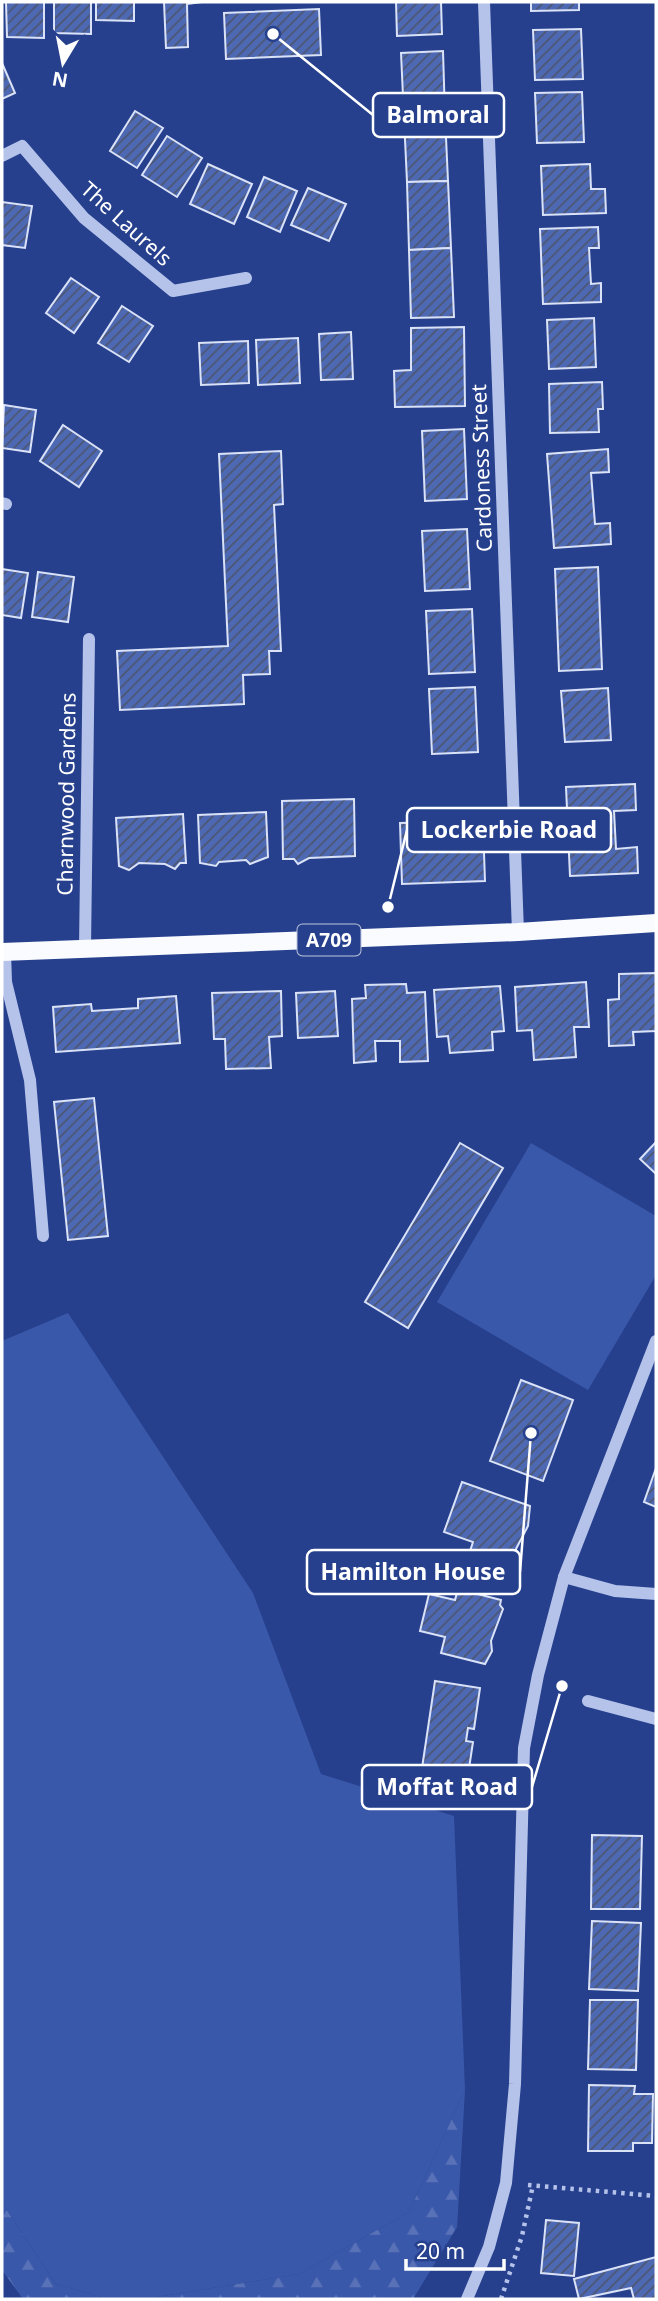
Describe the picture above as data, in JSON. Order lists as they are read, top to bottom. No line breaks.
{"streets":{"main road":["A709"],"street":["The Laurels","Cardoness Street","Charnwood Gardens"]},"crossings":[["Cardoness Street","A709"],["Charnwood Gardens","A709"]],"places":["Balmoral","Lockerbie Road","Hamilton House","Moffat Road"],"scale_bar":"20 m","north":"bottom"}
